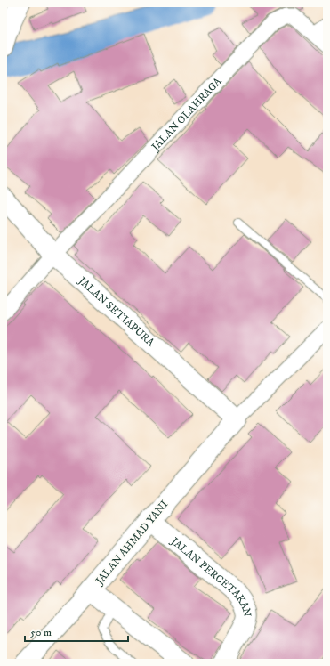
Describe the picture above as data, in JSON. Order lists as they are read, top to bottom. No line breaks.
{"streets":{"street":["JALAN OLAHRAGA","JALAN SETIAPURA","JALAN AHMAD YANI","JALAN PERCETAKAN"]},"crossings":[["JALAN OLAHRAGA","JALAN SETIAPURA"],["JALAN SETIAPURA","JALAN AHMAD YANI"],["JALAN AHMAD YANI","JALAN PERCETAKAN"]],"scale_bar":"50 m"}
